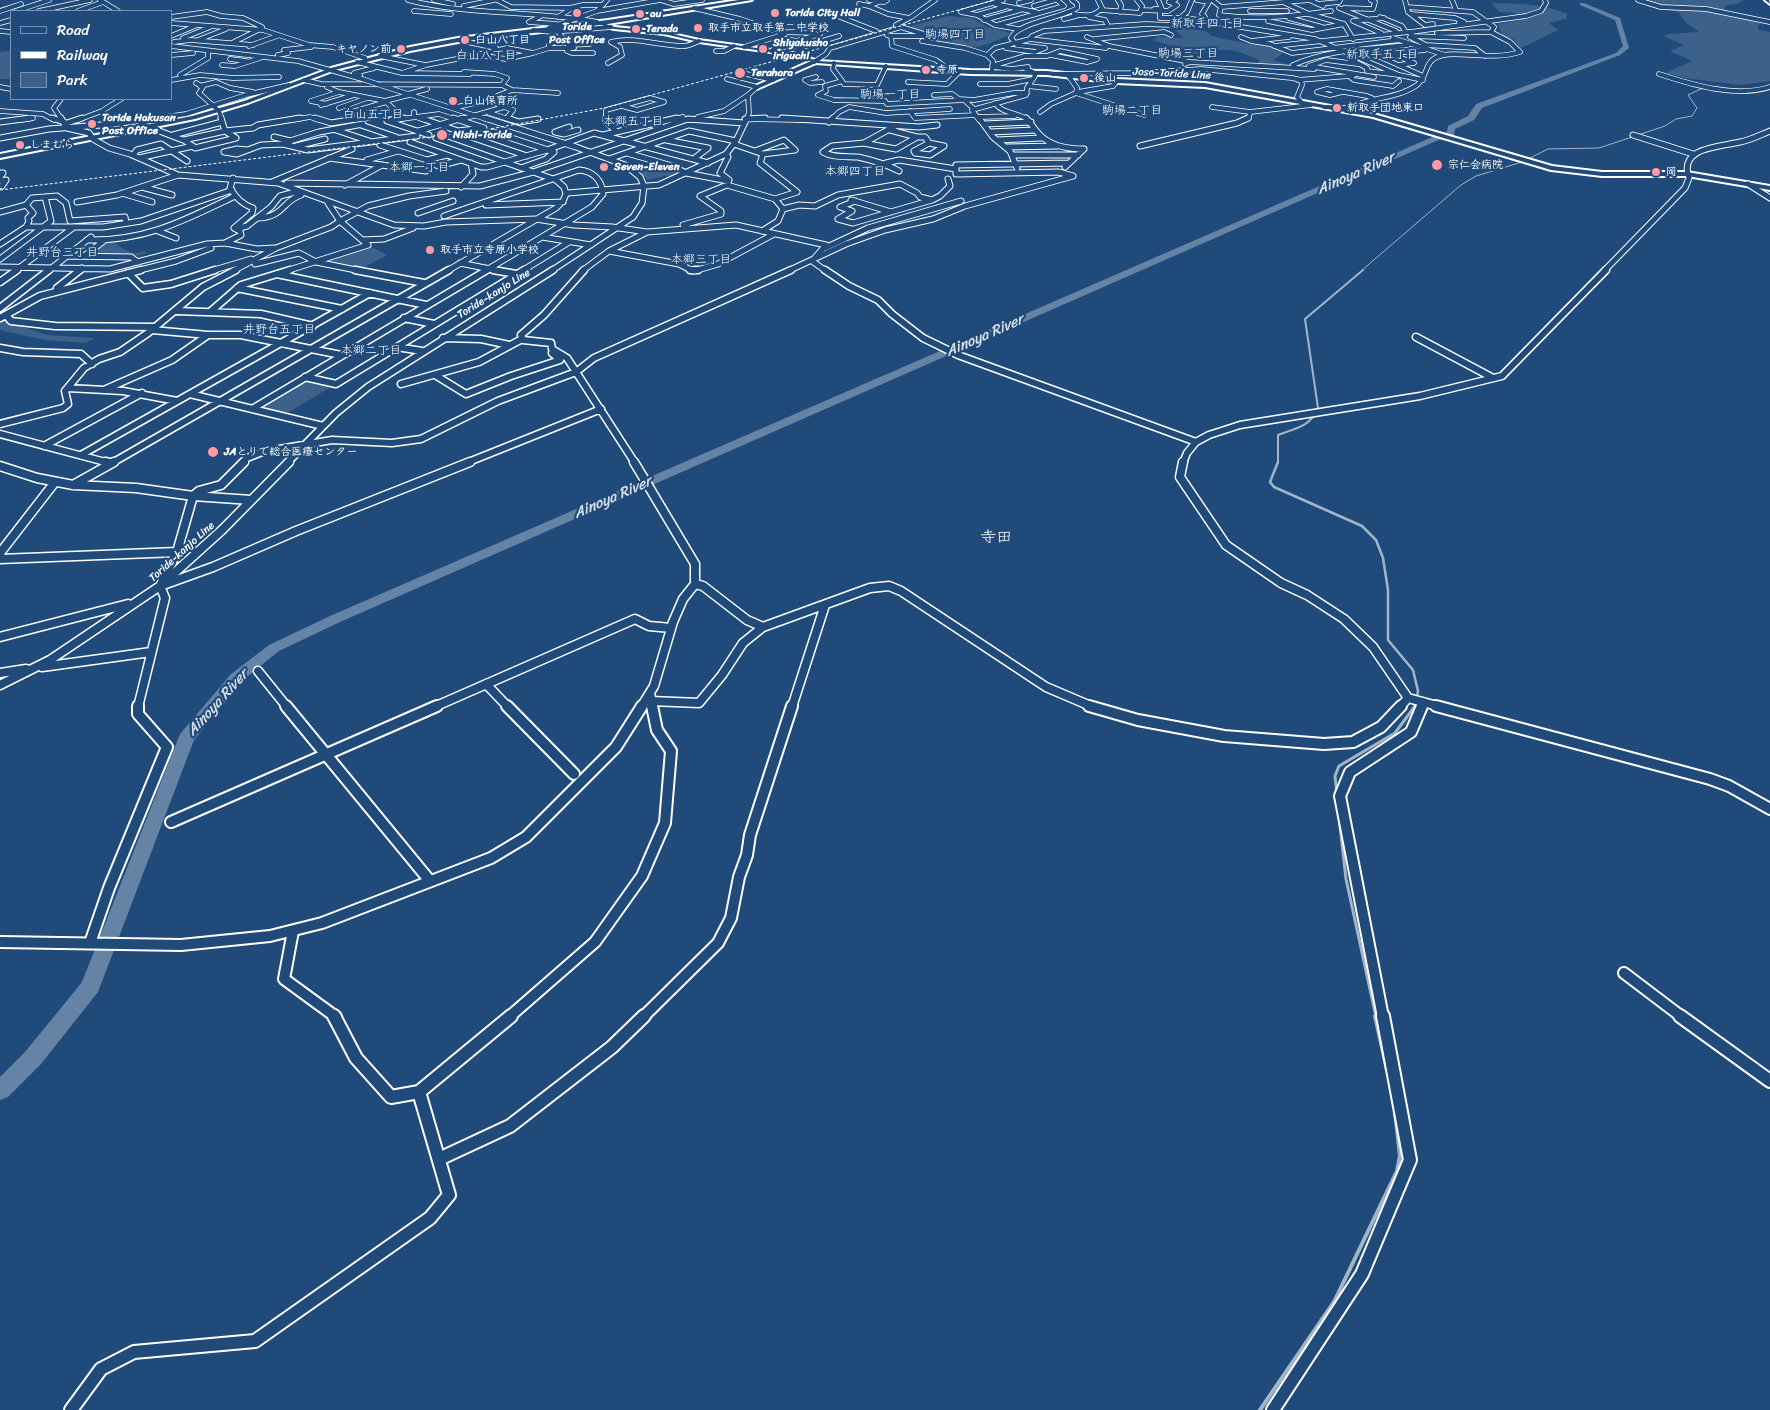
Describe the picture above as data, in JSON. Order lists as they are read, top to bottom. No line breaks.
{"streets":{"main road":["Joso-Toride Line"],"street":["Toride-kanjo Line"]},"districts":["新取手四丁目","駒場四丁目","駒場三丁目","新取手五丁目","白山八丁目","駒場一丁目","駒場二丁目","白山五丁目","本郷五丁目","本郷一丁目","本郷四丁目","井野台三丁目","本郷三丁目","井野台五丁目","本郷二丁目","寺田"],"water":["Ainoya River"],"places":["Toride Post Office","Toride City Hall","au","取手市立取手第二中学校","Terada","白山八丁目","キヤノン前","Shiyakusho iriguchi","寺原","Terahara","後山","白山保育所","新取手団地東口","Toride Hakusan Post Office","Nishi-Toride","しまむら","宗仁会病院","Seven-Eleven","岡","取手市立寺原小学校","JAとりで総合医療センター"],"legend":["Road","Railway","Park"]}
